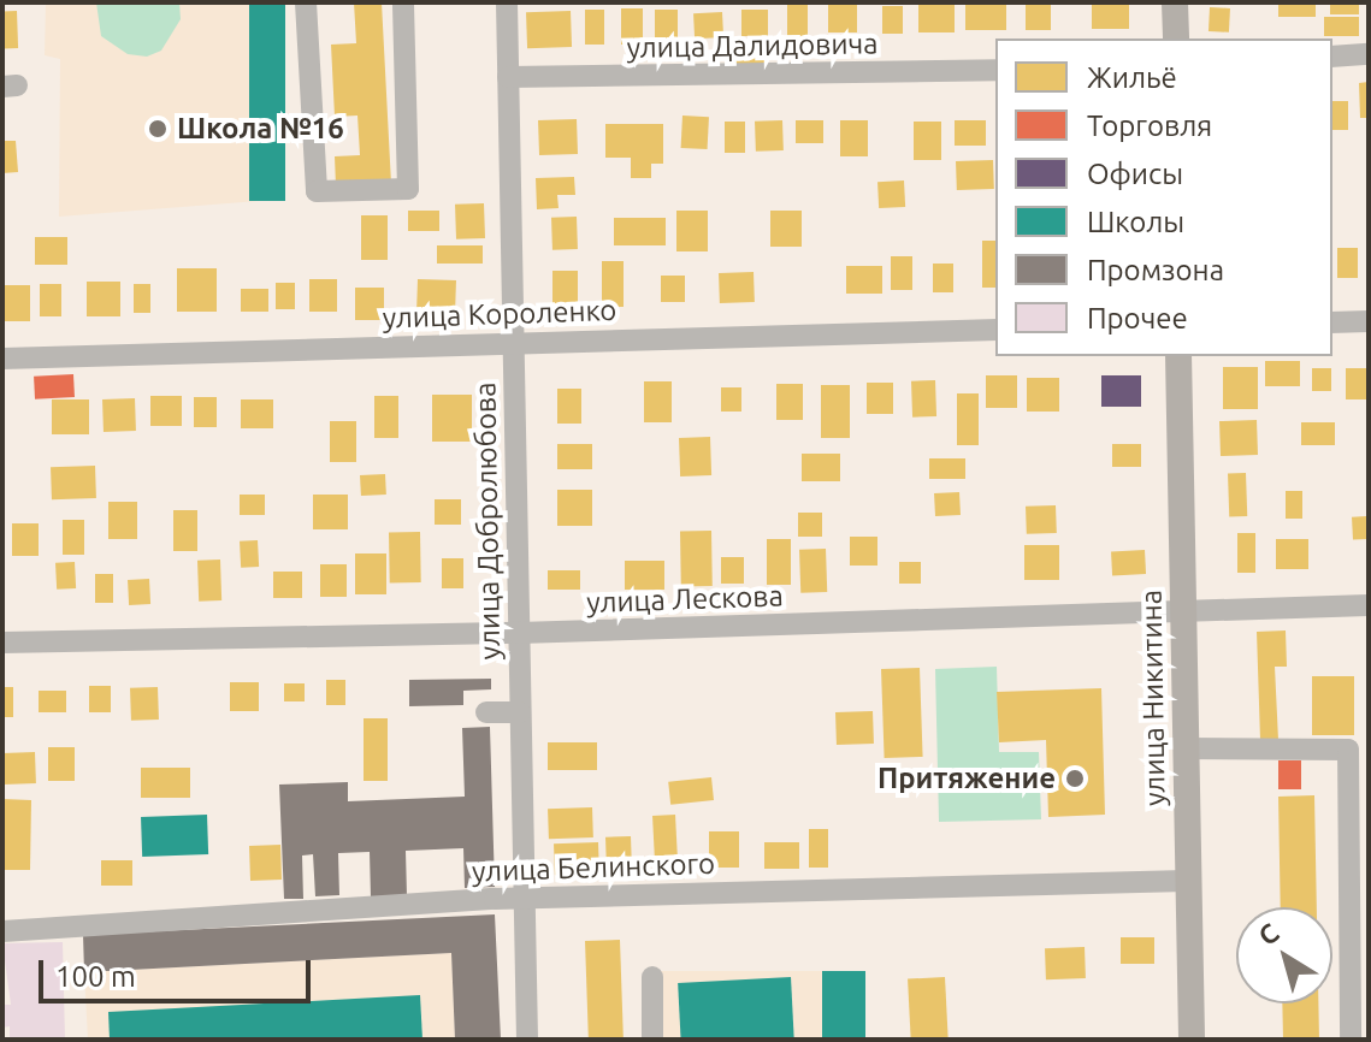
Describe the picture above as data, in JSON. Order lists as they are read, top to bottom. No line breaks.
{"streets":{"main road":["улица Никитина"],"street":["улица Далидовича","улица Короленко","улица Добролюбова","улица Лескова","улица Белинского"]},"crossings":[["улица Далидовича","улица Добролюбова"],["улица Короленко","улица Добролюбова"],["улица Добролюбова","улица Лескова"],["улица Добролюбова","улица Белинского"],["улица Лескова","улица Никитина"],["улица Никитина","улица Белинского"]],"places":["Школа №16","Притяжение"],"legend":["Жильё","Торговля","Офисы","Школы","Промзона","Прочее"],"scale_bar":"100 m","north":"top left"}
